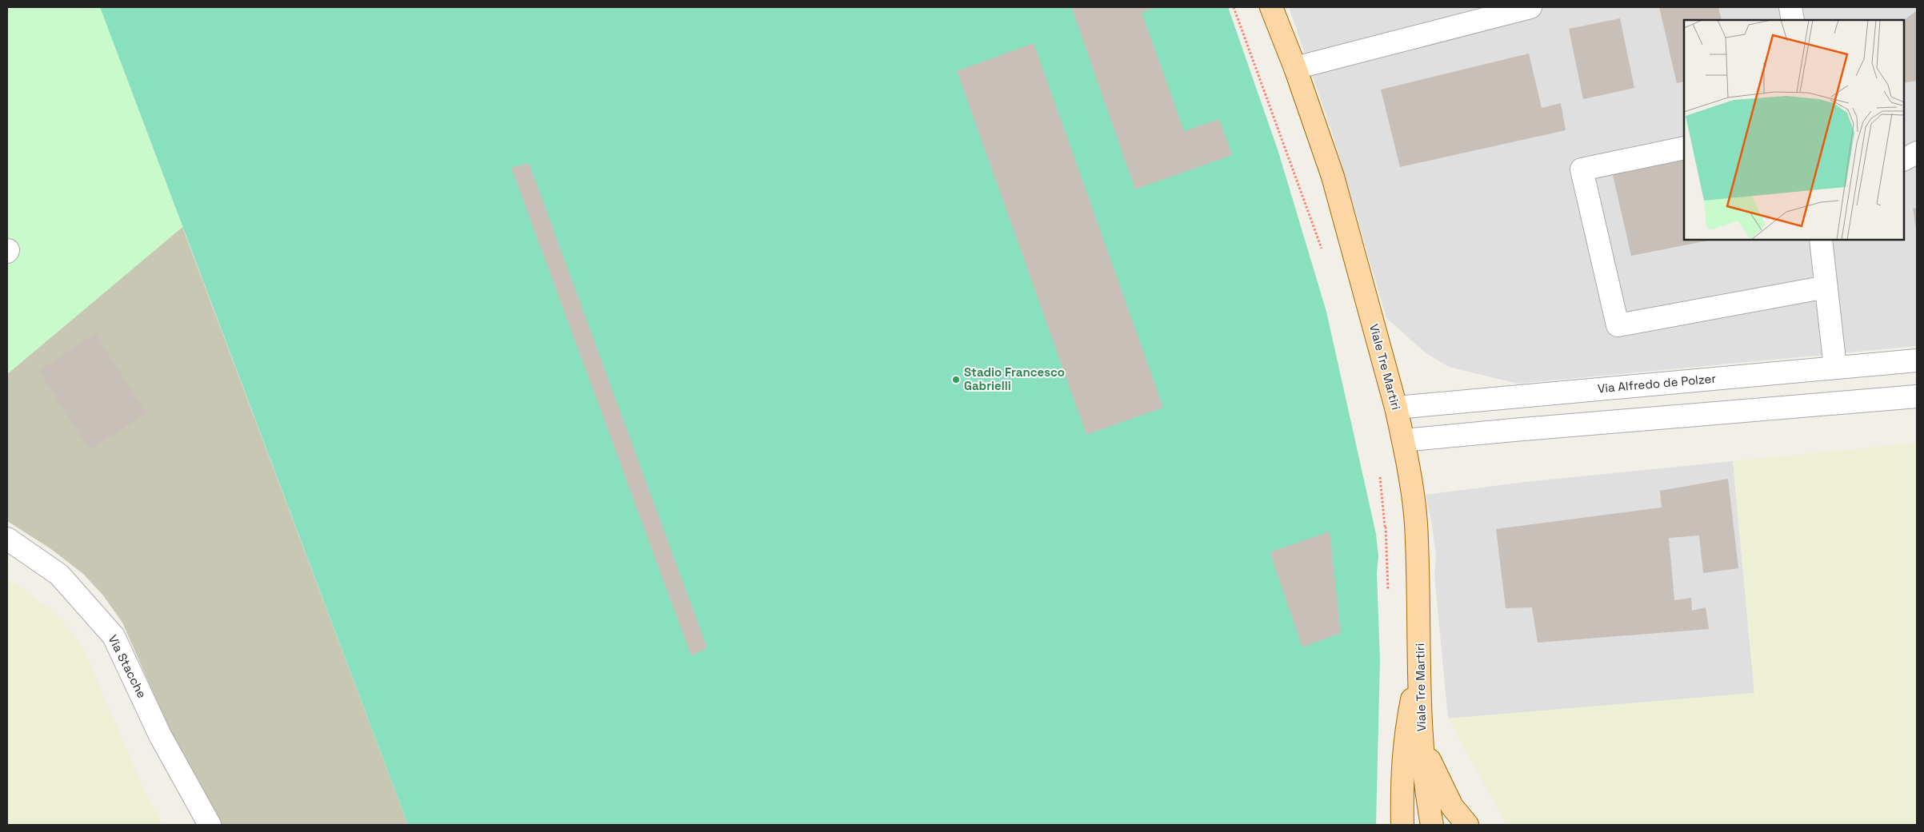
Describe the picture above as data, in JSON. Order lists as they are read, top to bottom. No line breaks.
{"streets":{"main road":["Viale Tre Martiri"],"street":["Via Alfredo de Polzer","Via Stacche"]},"crossings":[["Viale Tre Martiri","Via Alfredo de Polzer"]],"places":["Stadio Francesco Gabrielli"]}
